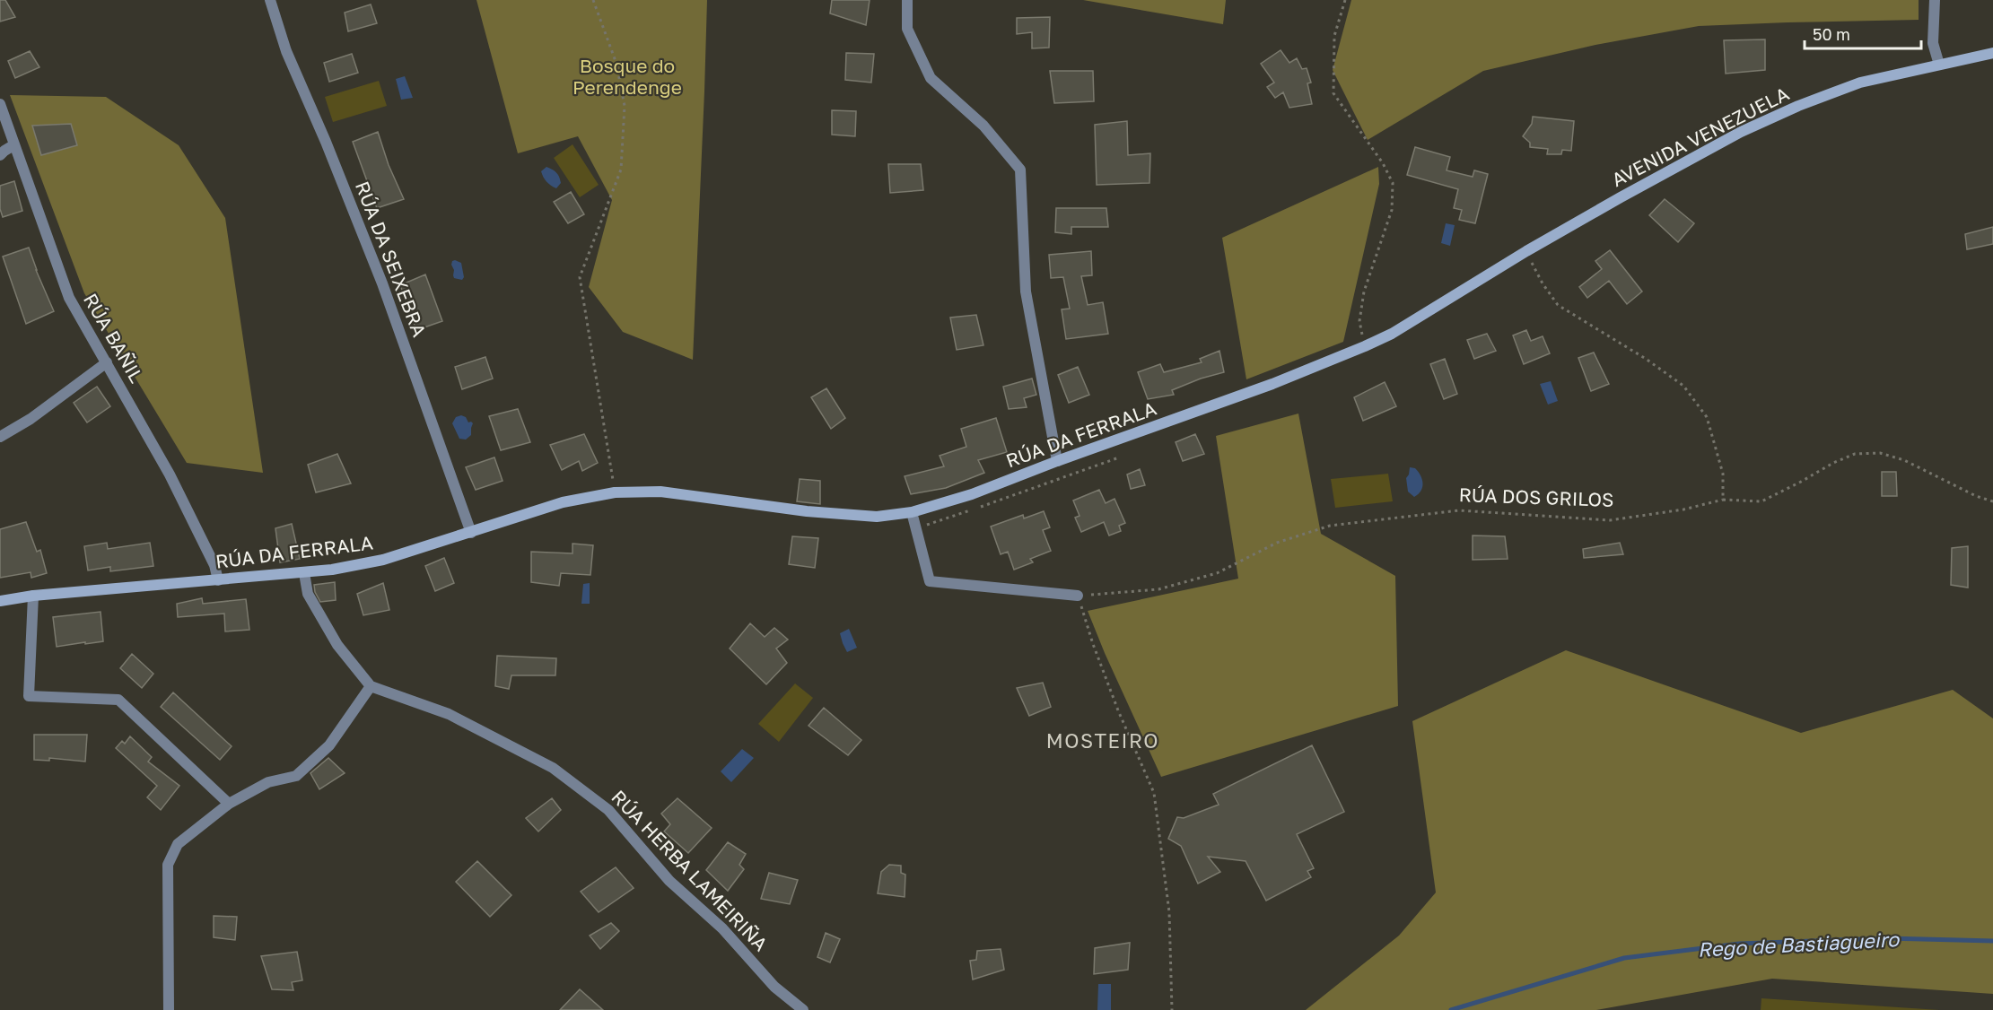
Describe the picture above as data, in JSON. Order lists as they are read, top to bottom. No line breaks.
{"streets":{"street":["AVENIDA VENEZUELA","RÚA DA SEIXEBRA","RÚA BAÑIL","RÚA DA FERRALA","RÚA HERBA LAMEIRIÑA"],"path":["RÚA DOS GRILOS"]},"crossings":[["AVENIDA VENEZUELA","RÚA DA FERRALA"],["RÚA DA SEIXEBRA","RÚA DA FERRALA"],["RÚA BAÑIL","RÚA DA FERRALA"]],"districts":["MOSTEIRO"],"water":["Rego de Bastiagueiro"],"parks":["Bosque do Perendenge"],"scale_bar":"50 m"}
